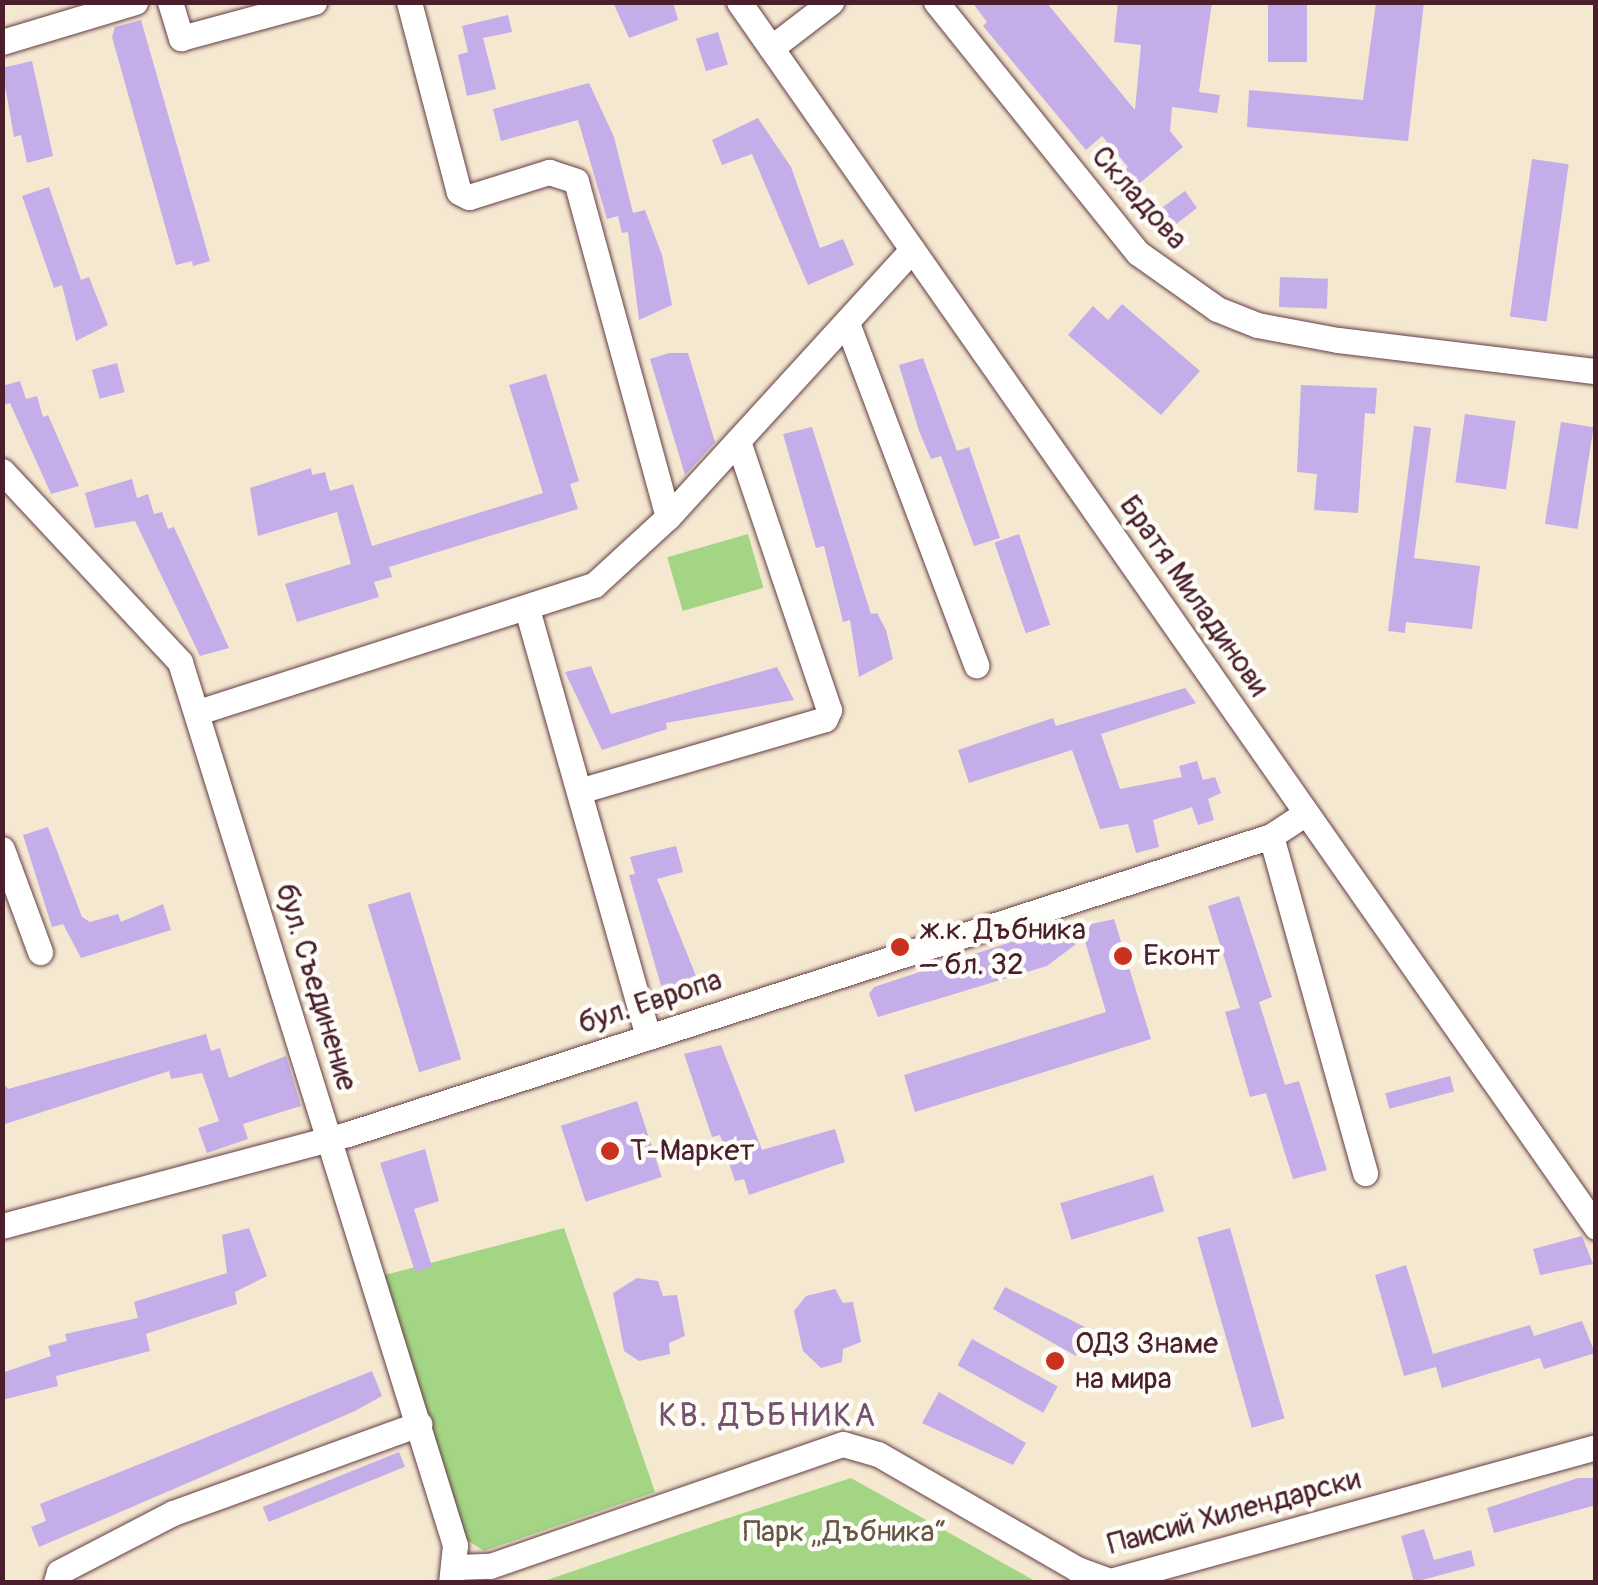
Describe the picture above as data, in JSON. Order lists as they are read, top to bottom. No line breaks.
{"streets":{"street":["Складова","Братя Миладинови","бул. Съединение","бул. Европа","Паисий Хилендарски"]},"crossings":[["Братя Миладинови","бул. Европа"],["бул. Съединение","бул. Европа"],["бул. Съединение","Паисий Хилендарски"]],"districts":["КВ. ДЪБНИКА"],"parks":["Парк „Дъбника“"],"places":["ж.к. Дъбника – бл. 32","Еконт","Т-Маркет","ОДЗ Знаме на мира"]}
